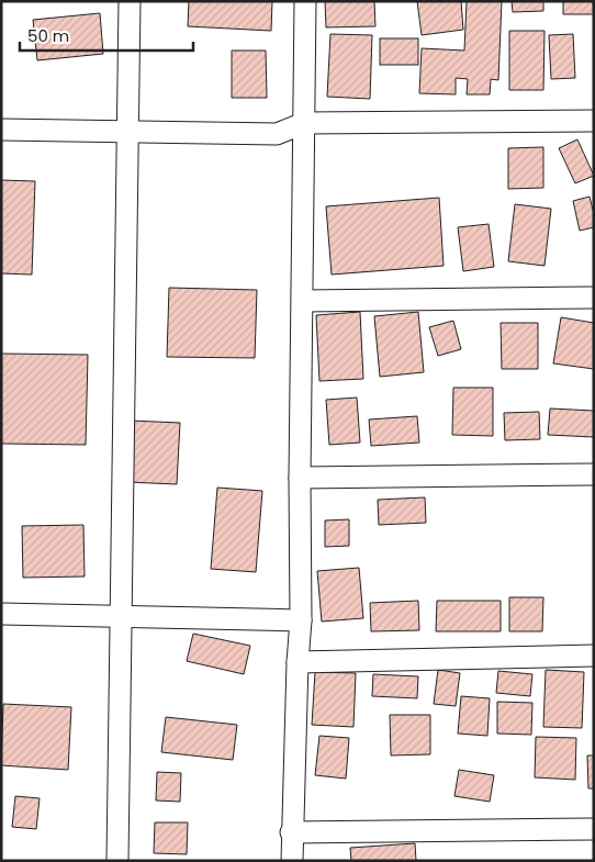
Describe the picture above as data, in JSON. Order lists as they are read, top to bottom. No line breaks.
{"scale_bar":"50 m"}
